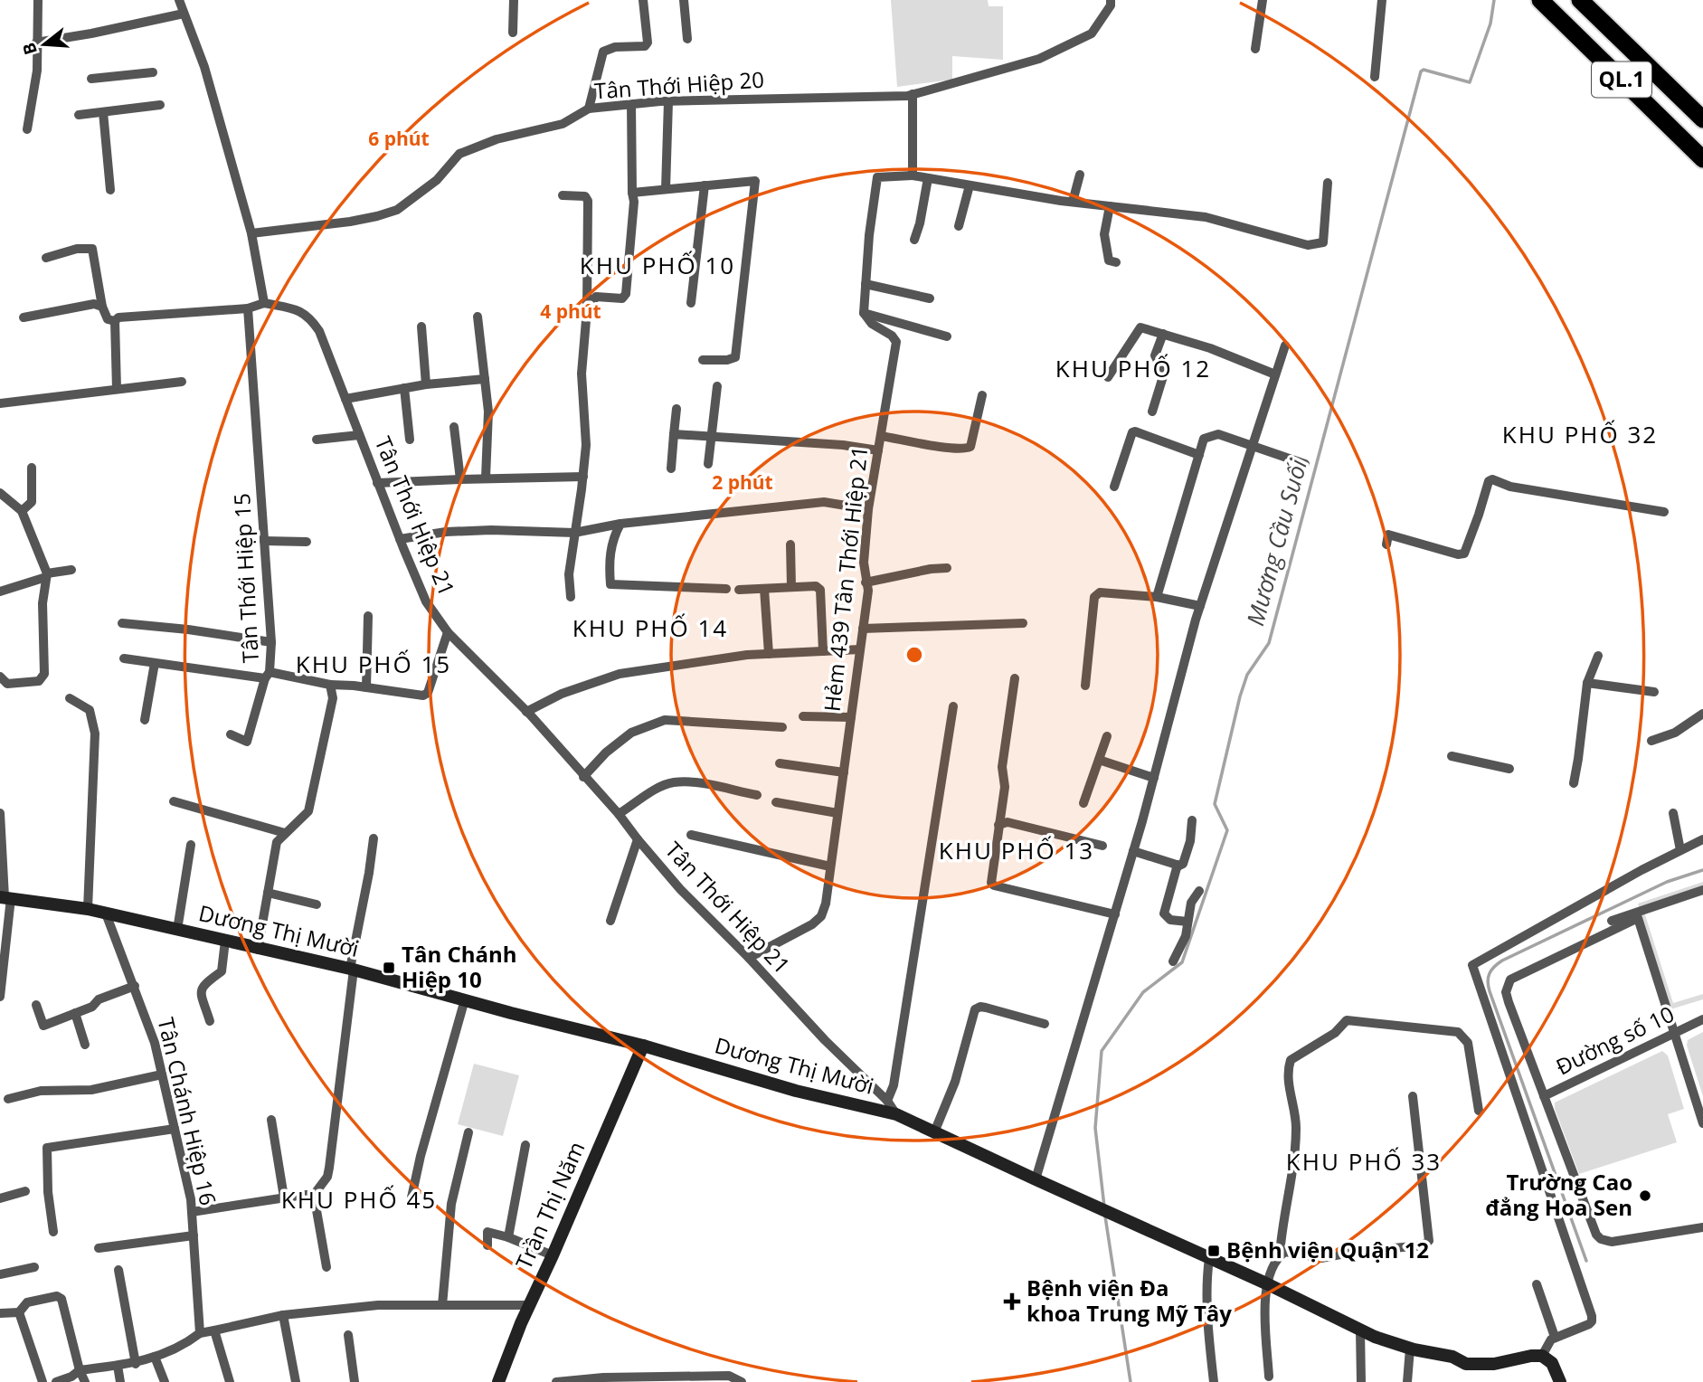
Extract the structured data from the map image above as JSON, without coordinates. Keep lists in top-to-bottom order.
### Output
{
  "streets": {
    "highway": ["QL.1"],
    "street": [
      "Tân Thới Hiệp 20",
      "Tân Thới Hiệp 21",
      "Tân Thới Hiệp 15",
      "Hẻm 439 Tân Thới Hiệp 21",
      "Dương Thị Mười",
      "Đường số 10",
      "Tân Chánh Hiệp 16",
      "Trần Thị Năm"
    ]
  },
  "crossings": [
    ["Tân Thới Hiệp 21", "Tân Thới Hiệp 15"],
    ["Tân Thới Hiệp 21", "Hẻm 439 Tân Thới Hiệp 21"],
    ["Tân Thới Hiệp 21", "Dương Thị Mười"],
    ["Dương Thị Mười", "Tân Chánh Hiệp 16"],
    ["Dương Thị Mười", "Trần Thị Năm"]
  ],
  "districts": [
    "KHU PHỐ 10",
    "KHU PHỐ 12",
    "KHU PHỐ 32",
    "KHU PHỐ 14",
    "KHU PHỐ 15",
    "KHU PHỐ 13",
    "KHU PHỐ 33",
    "KHU PHỐ 45"
  ],
  "water": ["Mương Cầu Suối"],
  "places": {
    "transit": ["Tân Chánh Hiệp 10", "Bệnh viện Quận 12"],
    "other": ["Trường Cao đẳng Hoa Sen"],
    "health": ["Bệnh viện Đa khoa Trung Mỹ Tây"]
  },
  "north": "left",
  "rings": ["6 phút", "4 phút", "2 phút"]
}
